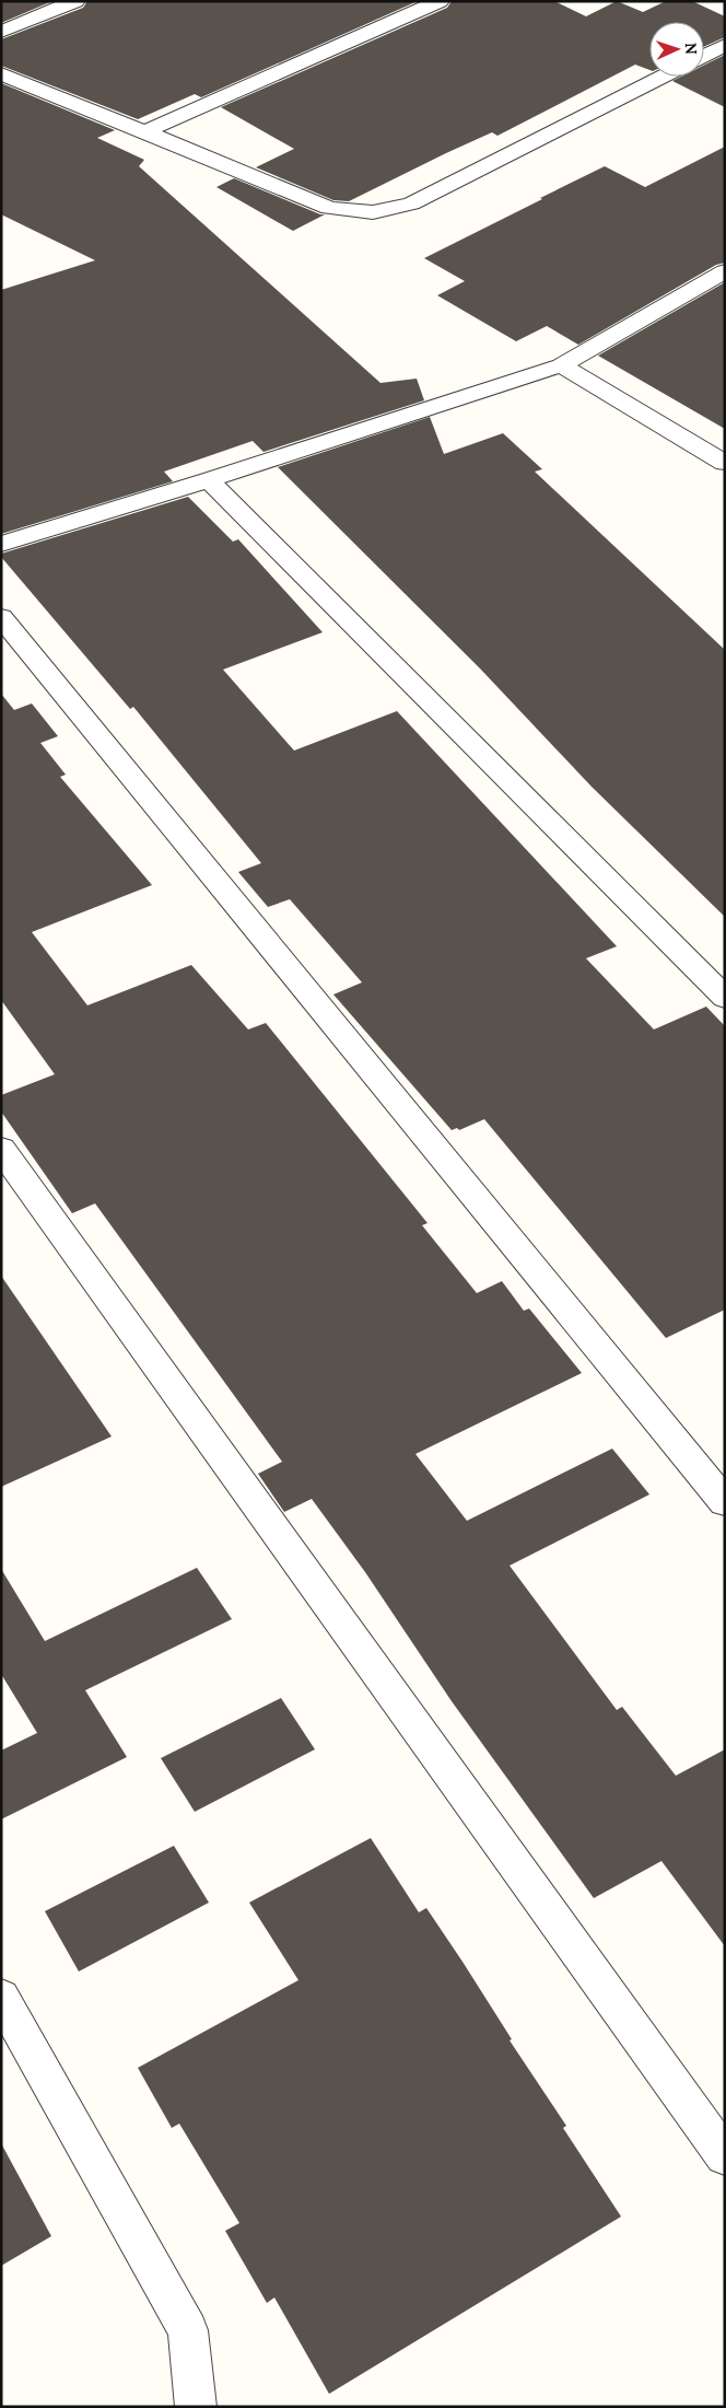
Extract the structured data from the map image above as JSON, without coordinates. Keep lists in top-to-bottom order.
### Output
{
  "north": "right"
}
